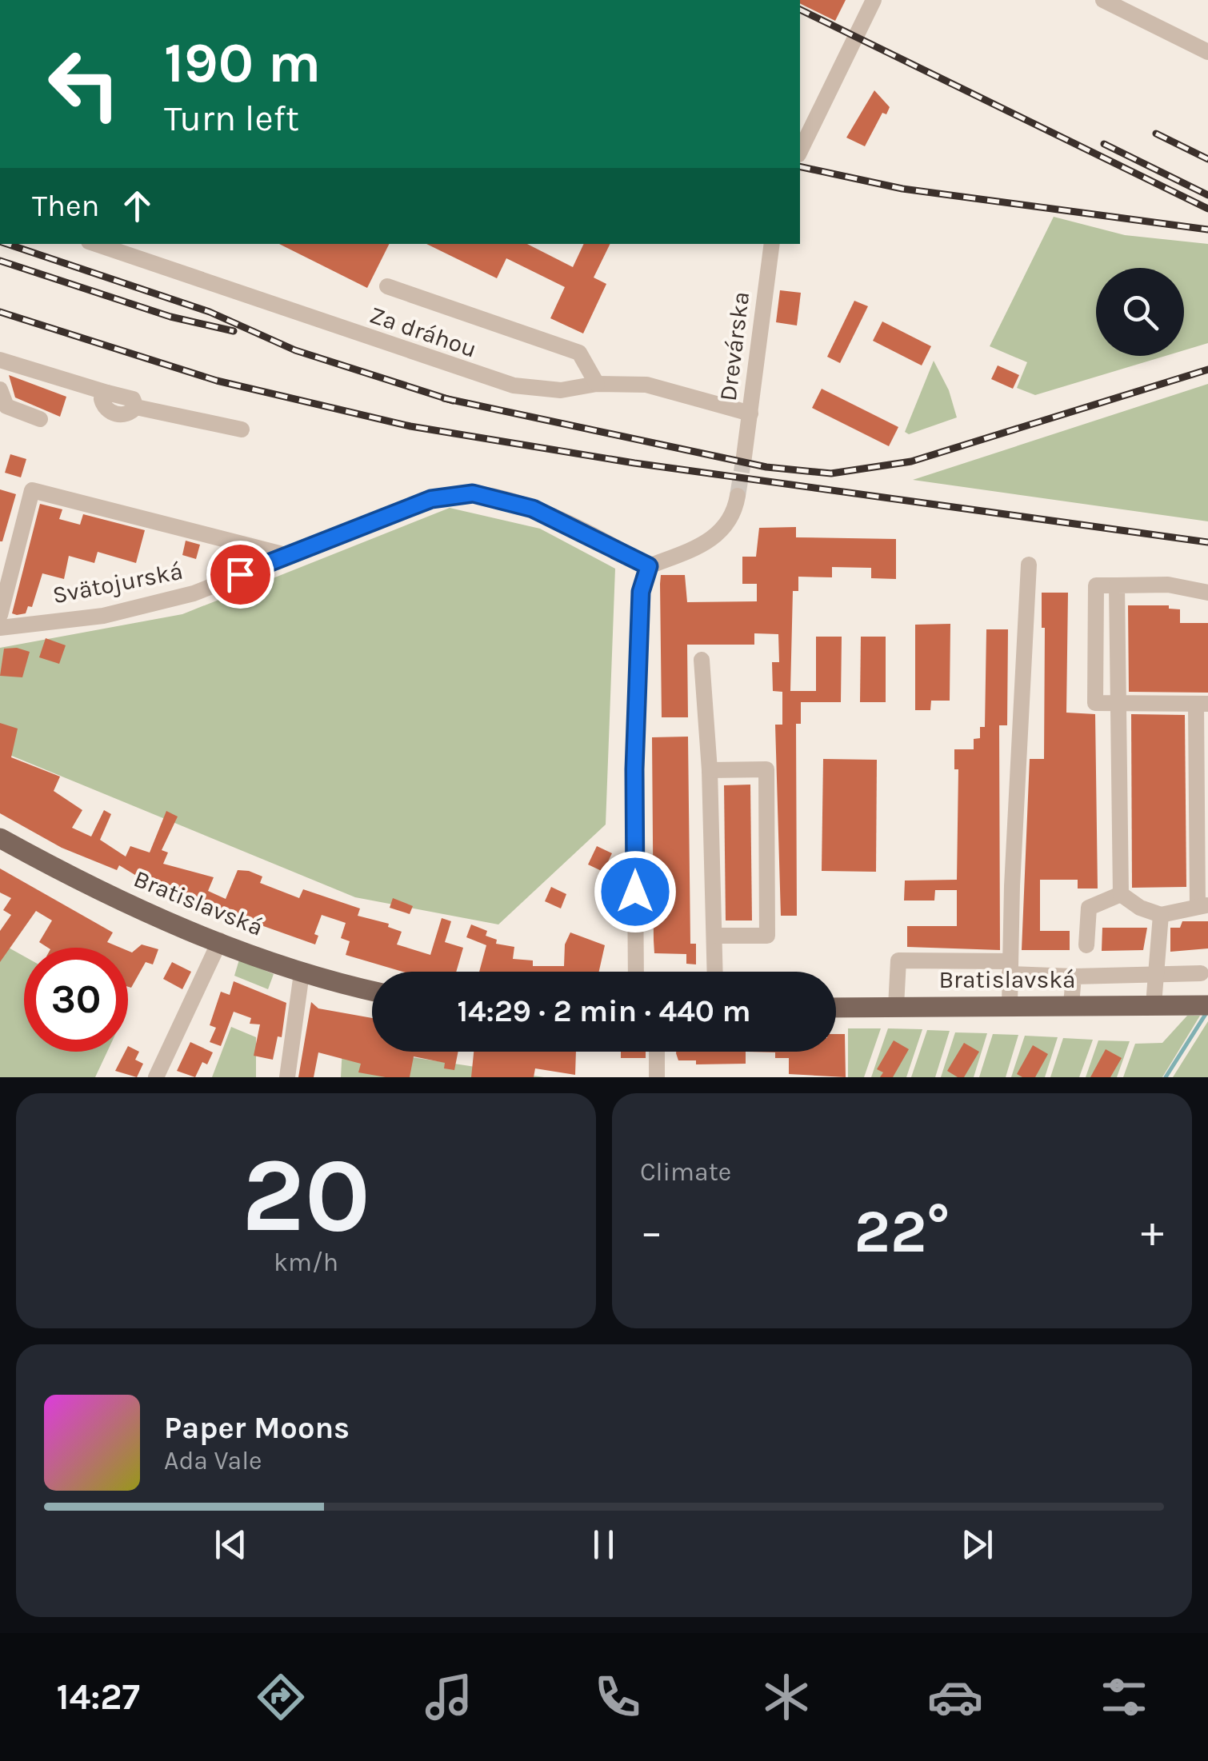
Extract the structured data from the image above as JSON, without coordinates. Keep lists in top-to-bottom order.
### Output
{
  "streets": {
    "main road": ["Bratislavská"],
    "street": ["Za dráhou", "Drevárska", "Svätojurská"]
  },
  "crossings": [
    ["Za dráhou", "Drevárska"]
  ],
  "page": {
    "turn": ["190 m", "Turn left"],
    "then": "Then",
    "limit": "30",
    "trip": "14:29 · 2 min · 440 m",
    "tile": [
      ["20", "km/h"],
      "Climate"
    ],
    "heat": ["−", "22°", "+"],
    "song": ["Paper Moons", "Ada Vale"],
    "tabs": "14:27"
  }
}
